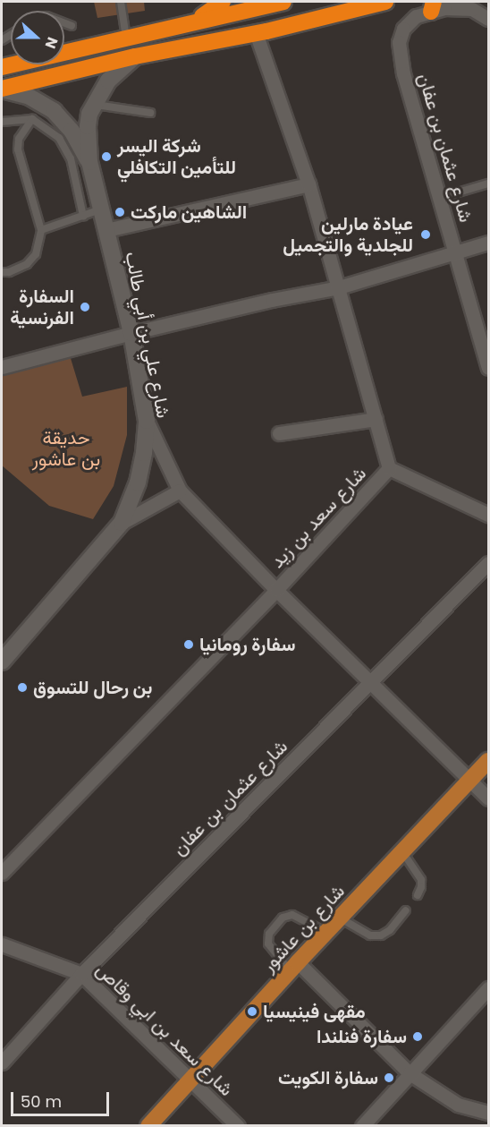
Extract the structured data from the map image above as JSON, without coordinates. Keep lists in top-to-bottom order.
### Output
{
  "streets": {
    "main road": ["شارع بن عاشور"],
    "street": [
      "شارع عثمان بن عفان",
      "شارع علي بن أبي طالب",
      "شارع سعد بن زيد",
      "شارع سعد بن ابي وقاص"
    ]
  },
  "crossings": [
    ["شارع عثمان بن عفان", "شارع سعد بن ابي وقاص"],
    ["شارع بن عاشور", "شارع سعد بن ابي وقاص"]
  ],
  "parks": ["حديقة بن عاشور"],
  "places": [
    "شركة اليسر للتأمين التكافلي",
    "الشاهين ماركت",
    "عيادة مارلين للجلدية والتجميل",
    "السفارة الفرنسية",
    "سفارة رومانيا",
    "بن رحال للتسوق",
    "مقهى فينيسيا",
    "سفارة فنلندا",
    "سفارة الكويت"
  ],
  "scale_bar": "50 m",
  "north": "right"
}
